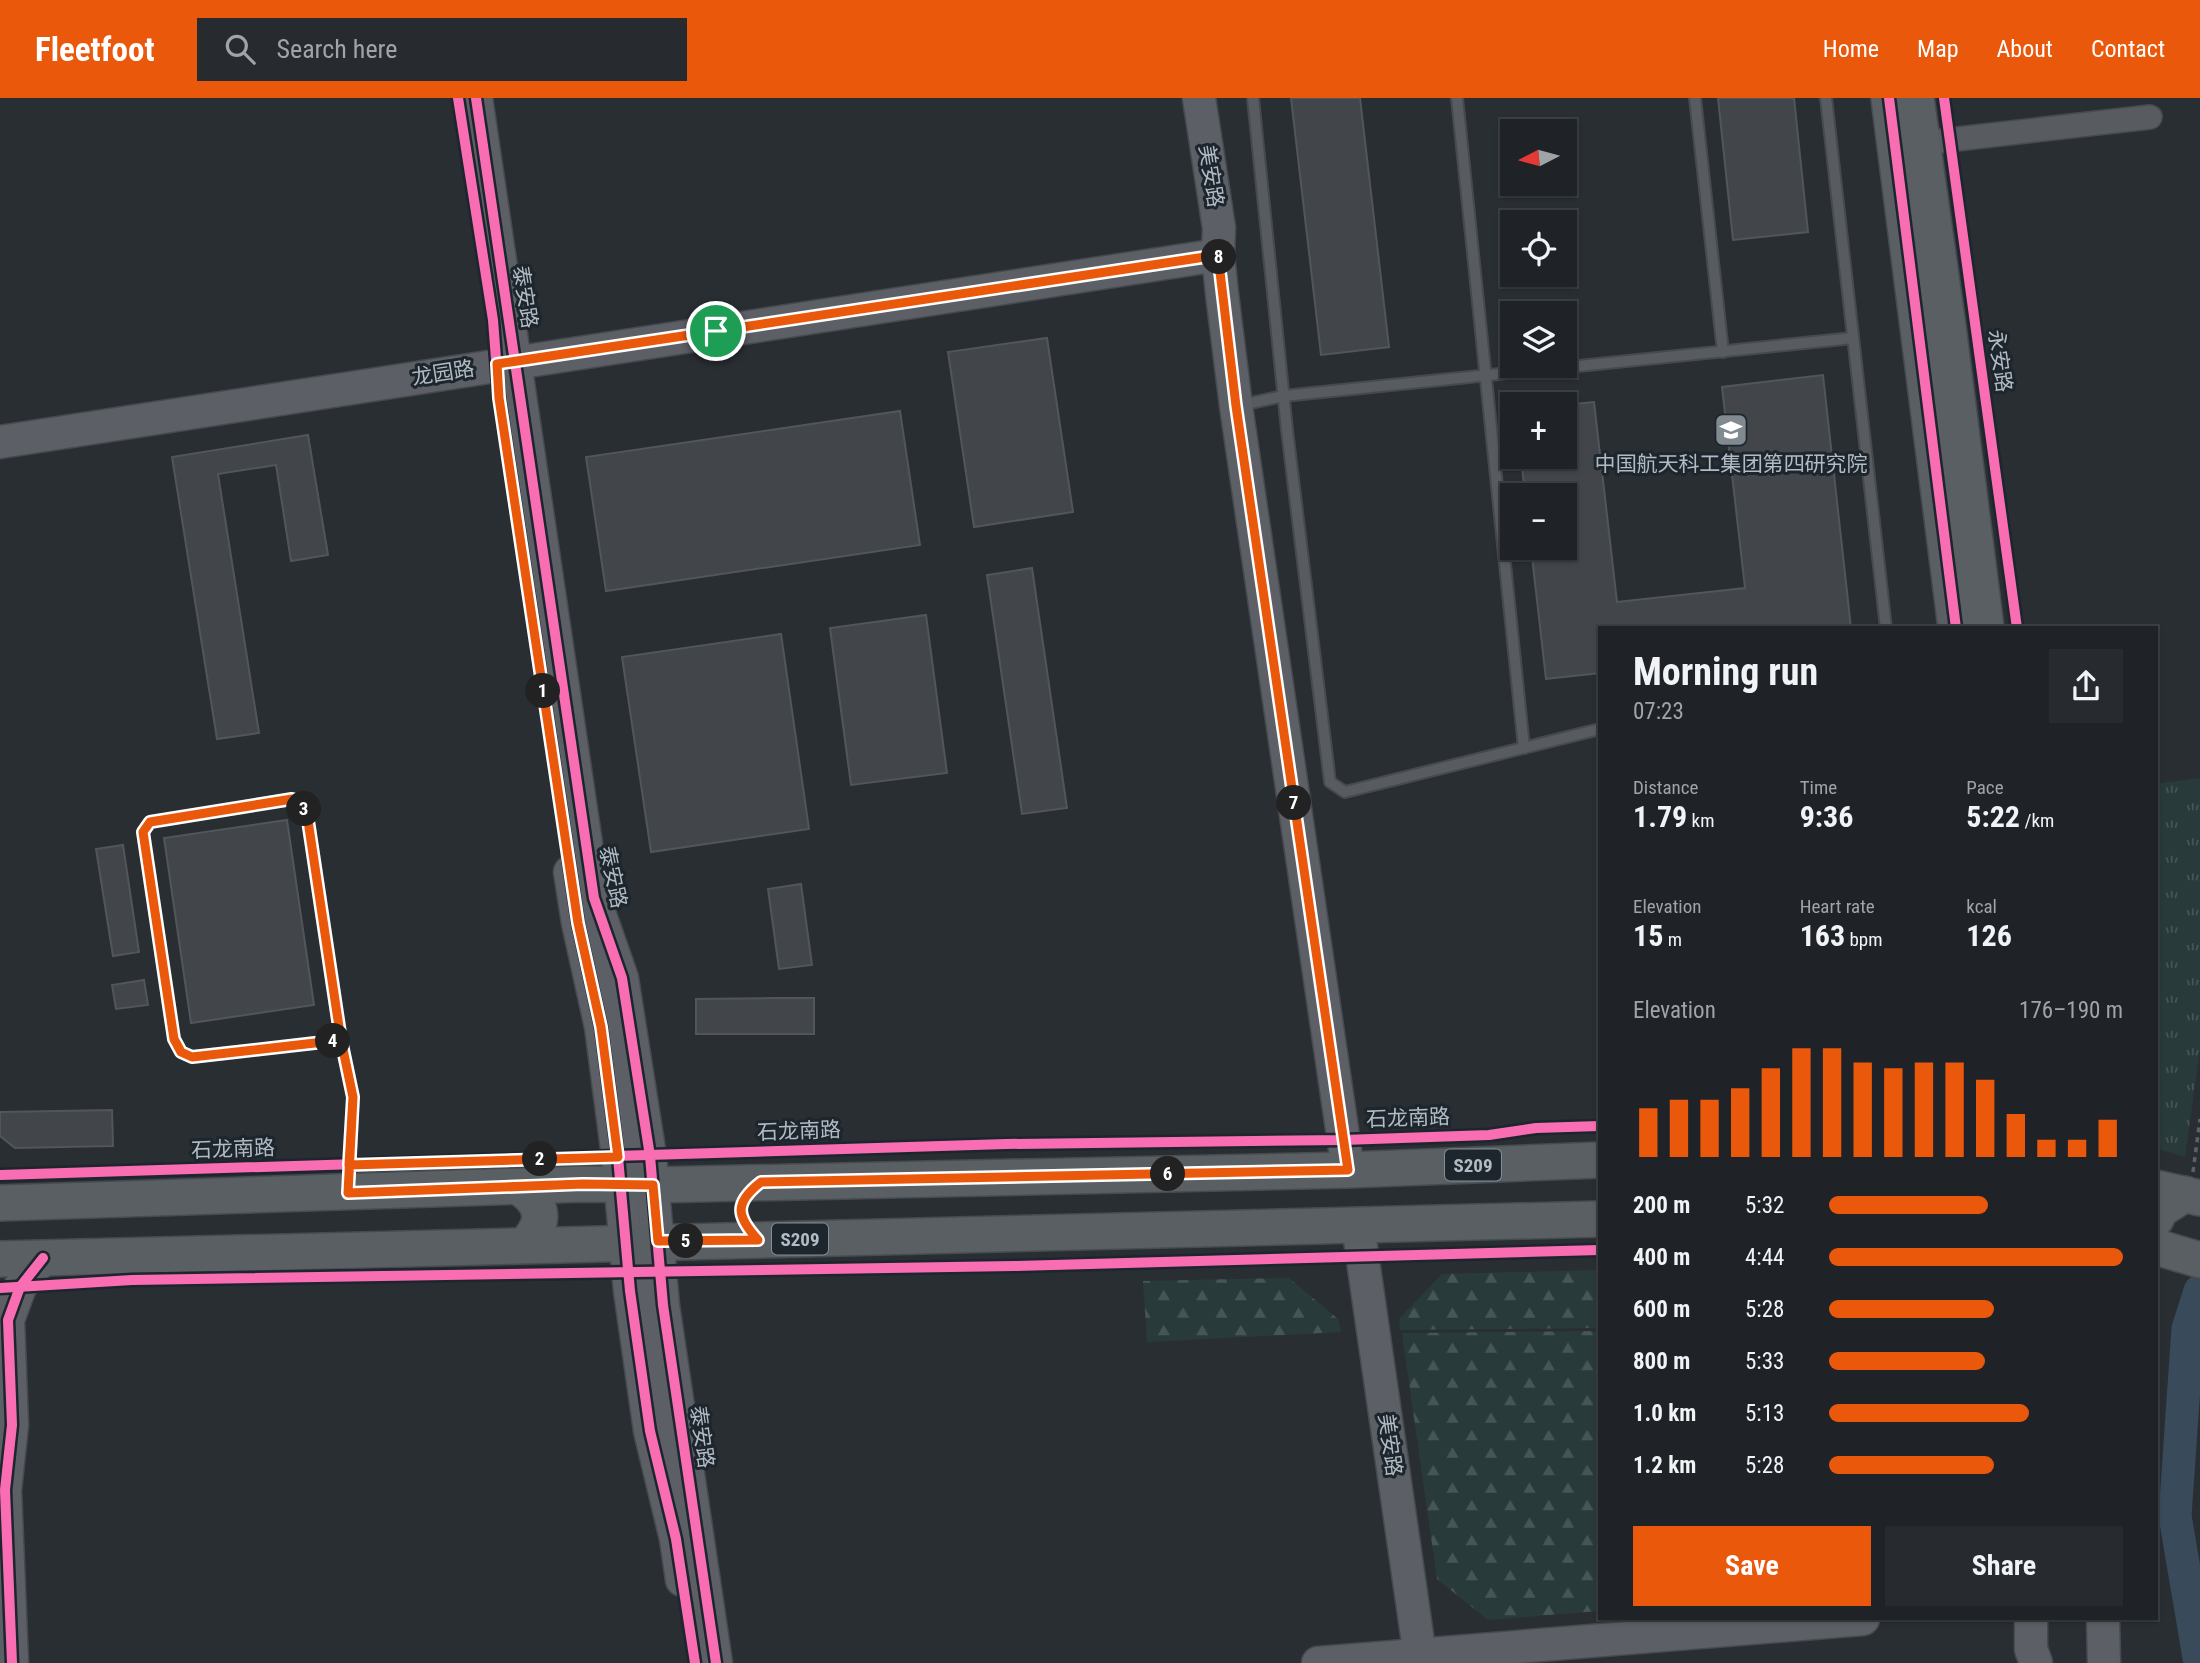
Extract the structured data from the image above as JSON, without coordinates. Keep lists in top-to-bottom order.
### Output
{
  "streets": {
    "main road": ["S209"],
    "street": ["美安路", "泰安路", "龙园路"],
    "cycle path": ["永安路", "石龙南路"]
  },
  "crossings": [
    ["美安路", "龙园路"],
    ["美安路", "S209"],
    ["泰安路", "龙园路"],
    ["泰安路", "S209"]
  ],
  "places": {
    "school or university": ["中国航天科工集团第四研究院"]
  },
  "north": "left",
  "page": {
    "header": "Fleetfoot",
    "search": "Search here",
    "nav": [
      "Home",
      "Map",
      "About",
      "Contact"
    ],
    "map_buttons": ["+", "−"],
    "pins": [
      "8",
      "1",
      "7",
      "3",
      "4",
      "2",
      "6",
      "5"
    ],
    "heading": ["Morning run", "07:23"],
    "stats": [
      ["Distance", "1.79 km"],
      ["Time", "9:36"],
      ["Pace", "5:22 /km"],
      ["Elevation", "15 m"],
      ["Heart rate", "163 bpm"],
      ["kcal", "126"]
    ],
    "chart": ["Elevation", "176–190 m"],
    "list": [
      {
        "name": "200 m",
        "note": "5:32"
      },
      {
        "name": "400 m",
        "note": "4:44"
      },
      {
        "name": "600 m",
        "note": "5:28"
      },
      {
        "name": "800 m",
        "note": "5:33"
      },
      {
        "name": "1.0 km",
        "note": "5:13"
      },
      {
        "name": "1.2 km",
        "note": "5:28"
      }
    ],
    "buttons": ["Save", "Share"]
  }
}
